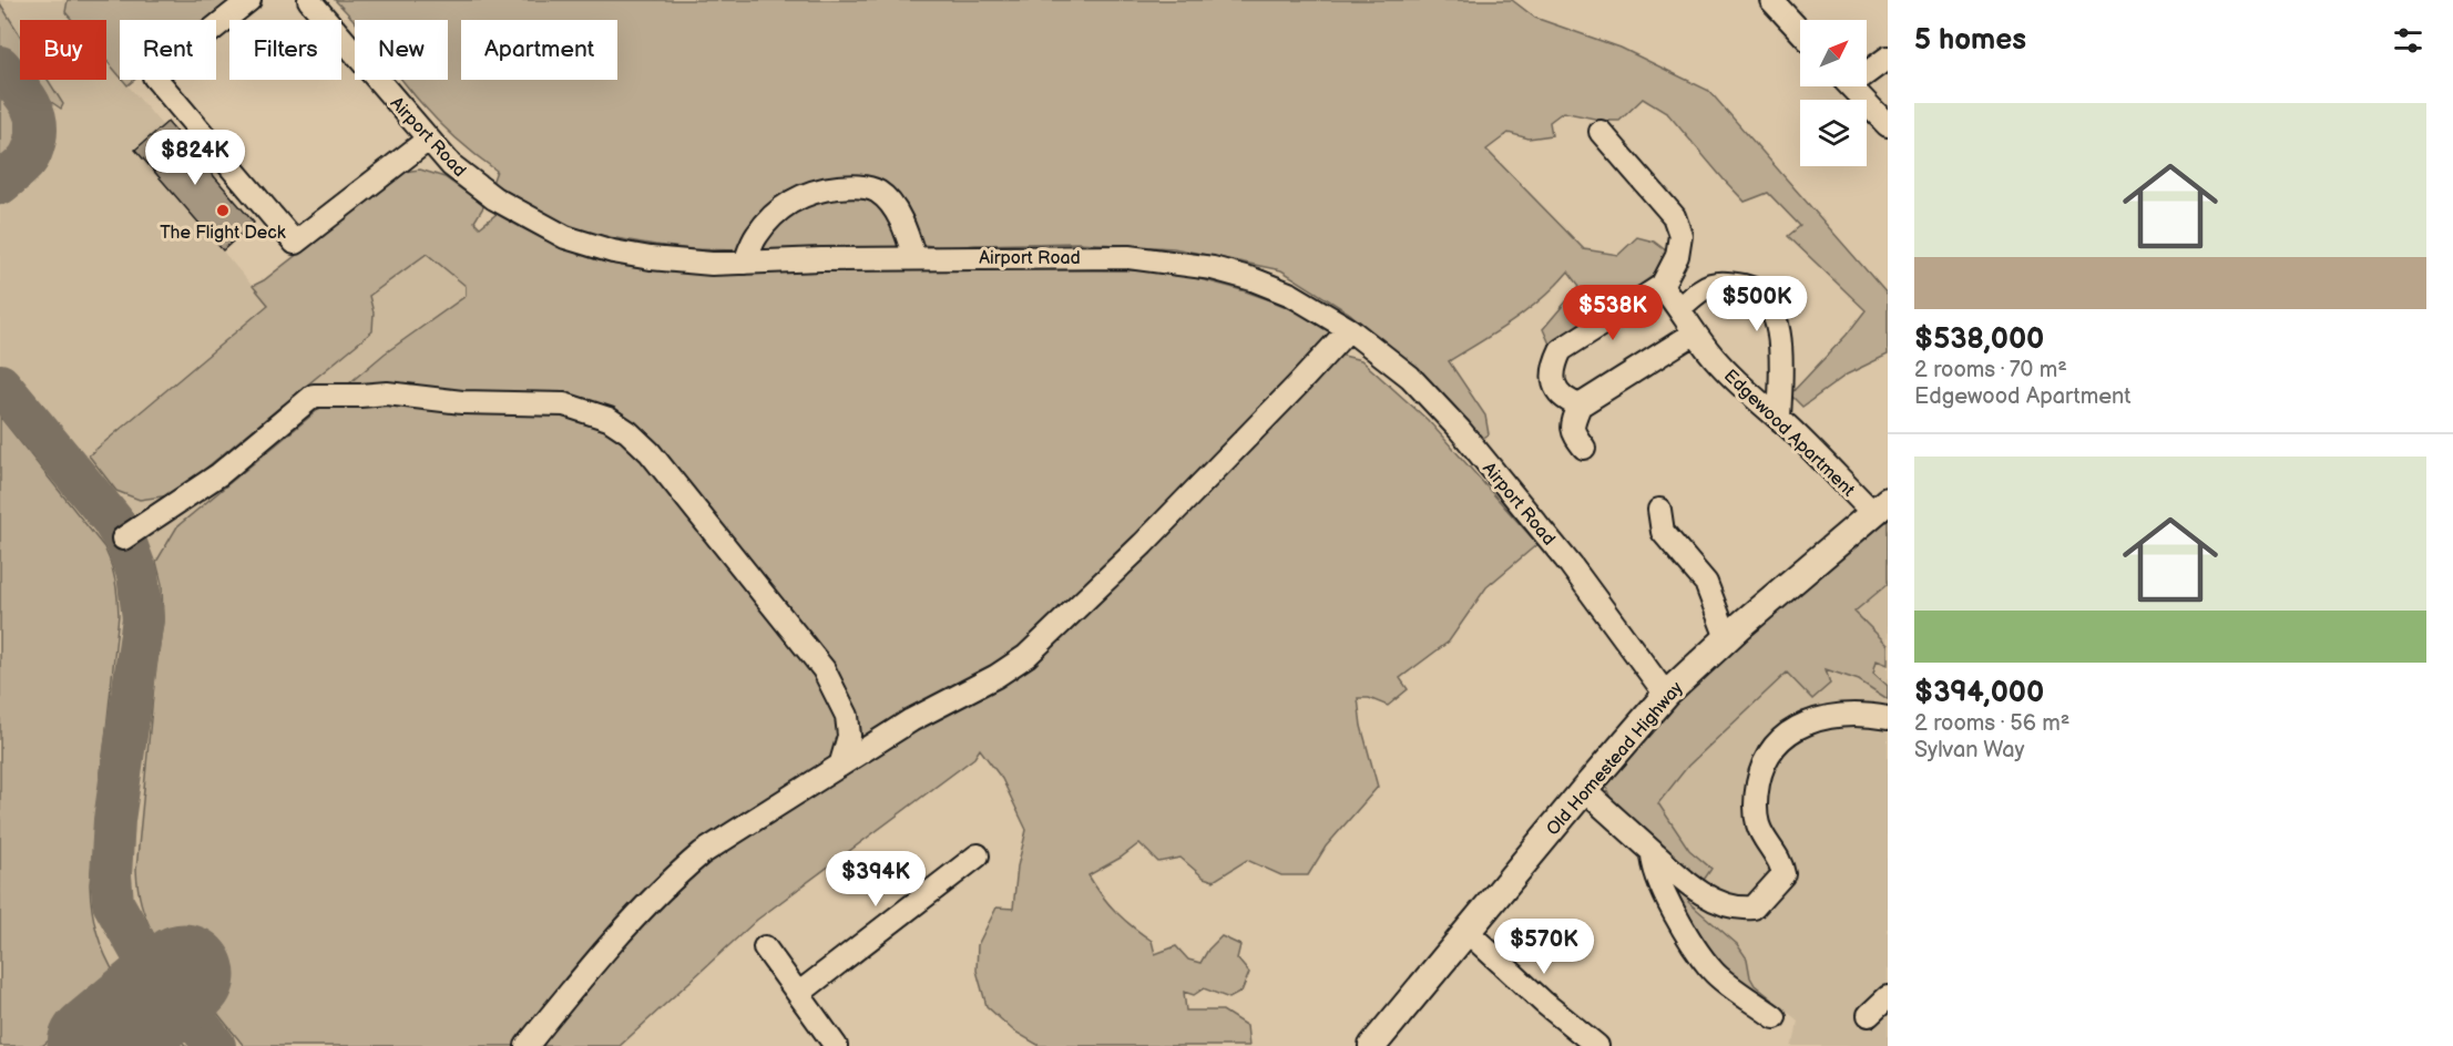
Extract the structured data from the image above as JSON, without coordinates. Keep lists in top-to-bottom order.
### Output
{
  "streets": {
    "main road": ["Old Homestead Highway"],
    "street": ["Airport Road", "Edgewood Apartment"]
  },
  "crossings": [
    ["Airport Road", "Old Homestead Highway"],
    ["Edgewood Apartment", "Old Homestead Highway"]
  ],
  "places": ["The Flight Deck"],
  "north": "top right",
  "page": {
    "heading": "5 homes",
    "chip": [
      "Buy",
      "Rent",
      "Filters",
      "New",
      "Apartment"
    ],
    "list": [
      {
        "name": "$538,000",
        "note": "2 rooms · 70 m² · Edgewood Apartment"
      },
      {
        "name": "$394,000",
        "note": "2 rooms · 56 m² · Sylvan Way"
      }
    ],
    "price": [
      "$824K",
      "$500K",
      "$538K",
      "$394K",
      "$570K"
    ]
  }
}
